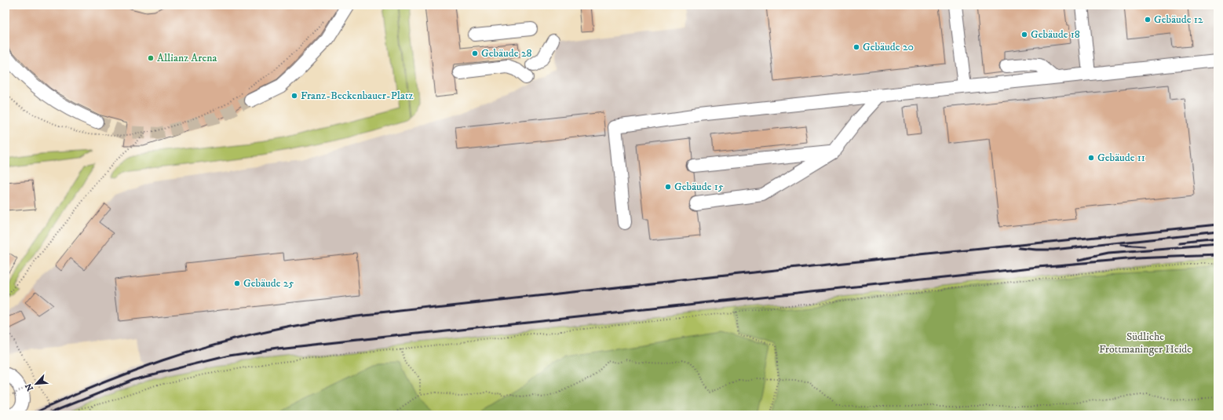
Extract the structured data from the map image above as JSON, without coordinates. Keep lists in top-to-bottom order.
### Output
{
  "parks": ["Südliche Fröttmaninger Heide"],
  "places": [
    "Gebäude 12",
    "Gebäude 18",
    "Gebäude 20",
    "Gebäude 28",
    "Allianz Arena",
    "Franz-Beckenbauer-Platz",
    "Gebäude 11",
    "Gebäude 15",
    "Gebäude 25"
  ],
  "north": "bottom left"
}
